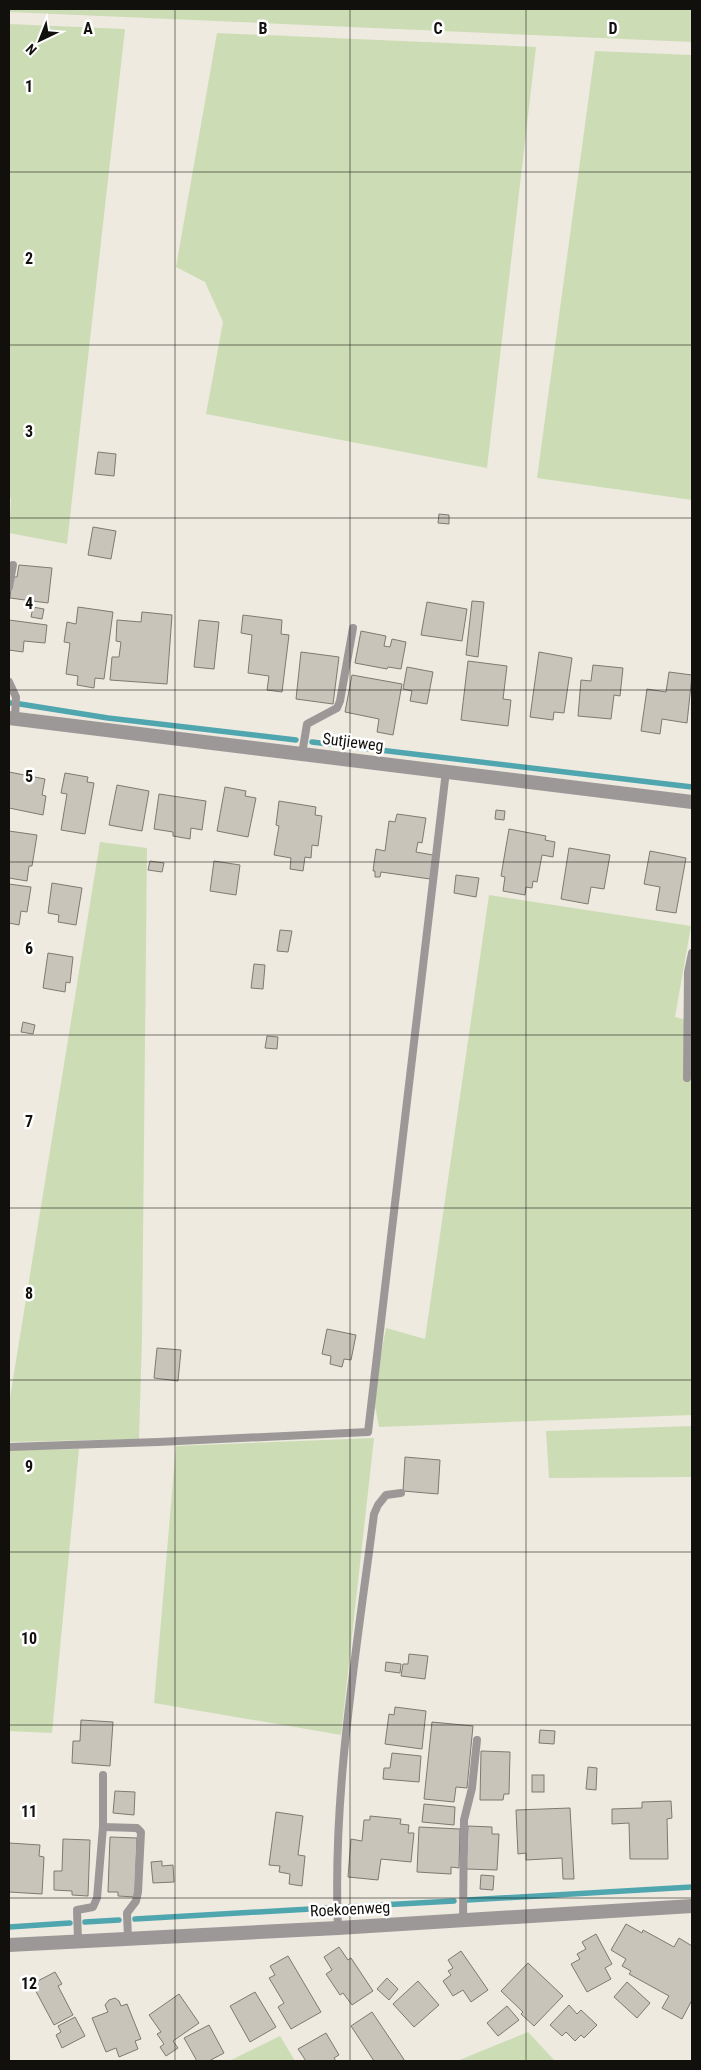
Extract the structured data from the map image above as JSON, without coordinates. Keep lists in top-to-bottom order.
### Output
{
  "streets": {
    "street": ["Sutjieweg", "Roekoenweg"]
  },
  "north": "bottom left",
  "grid": {
    "columns": [
      "A",
      "B",
      "C",
      "D"
    ],
    "rows": [
      "1",
      "2",
      "3",
      "4",
      "5",
      "6",
      "7",
      "8",
      "9",
      "10",
      "11",
      "12"
    ]
  }
}
